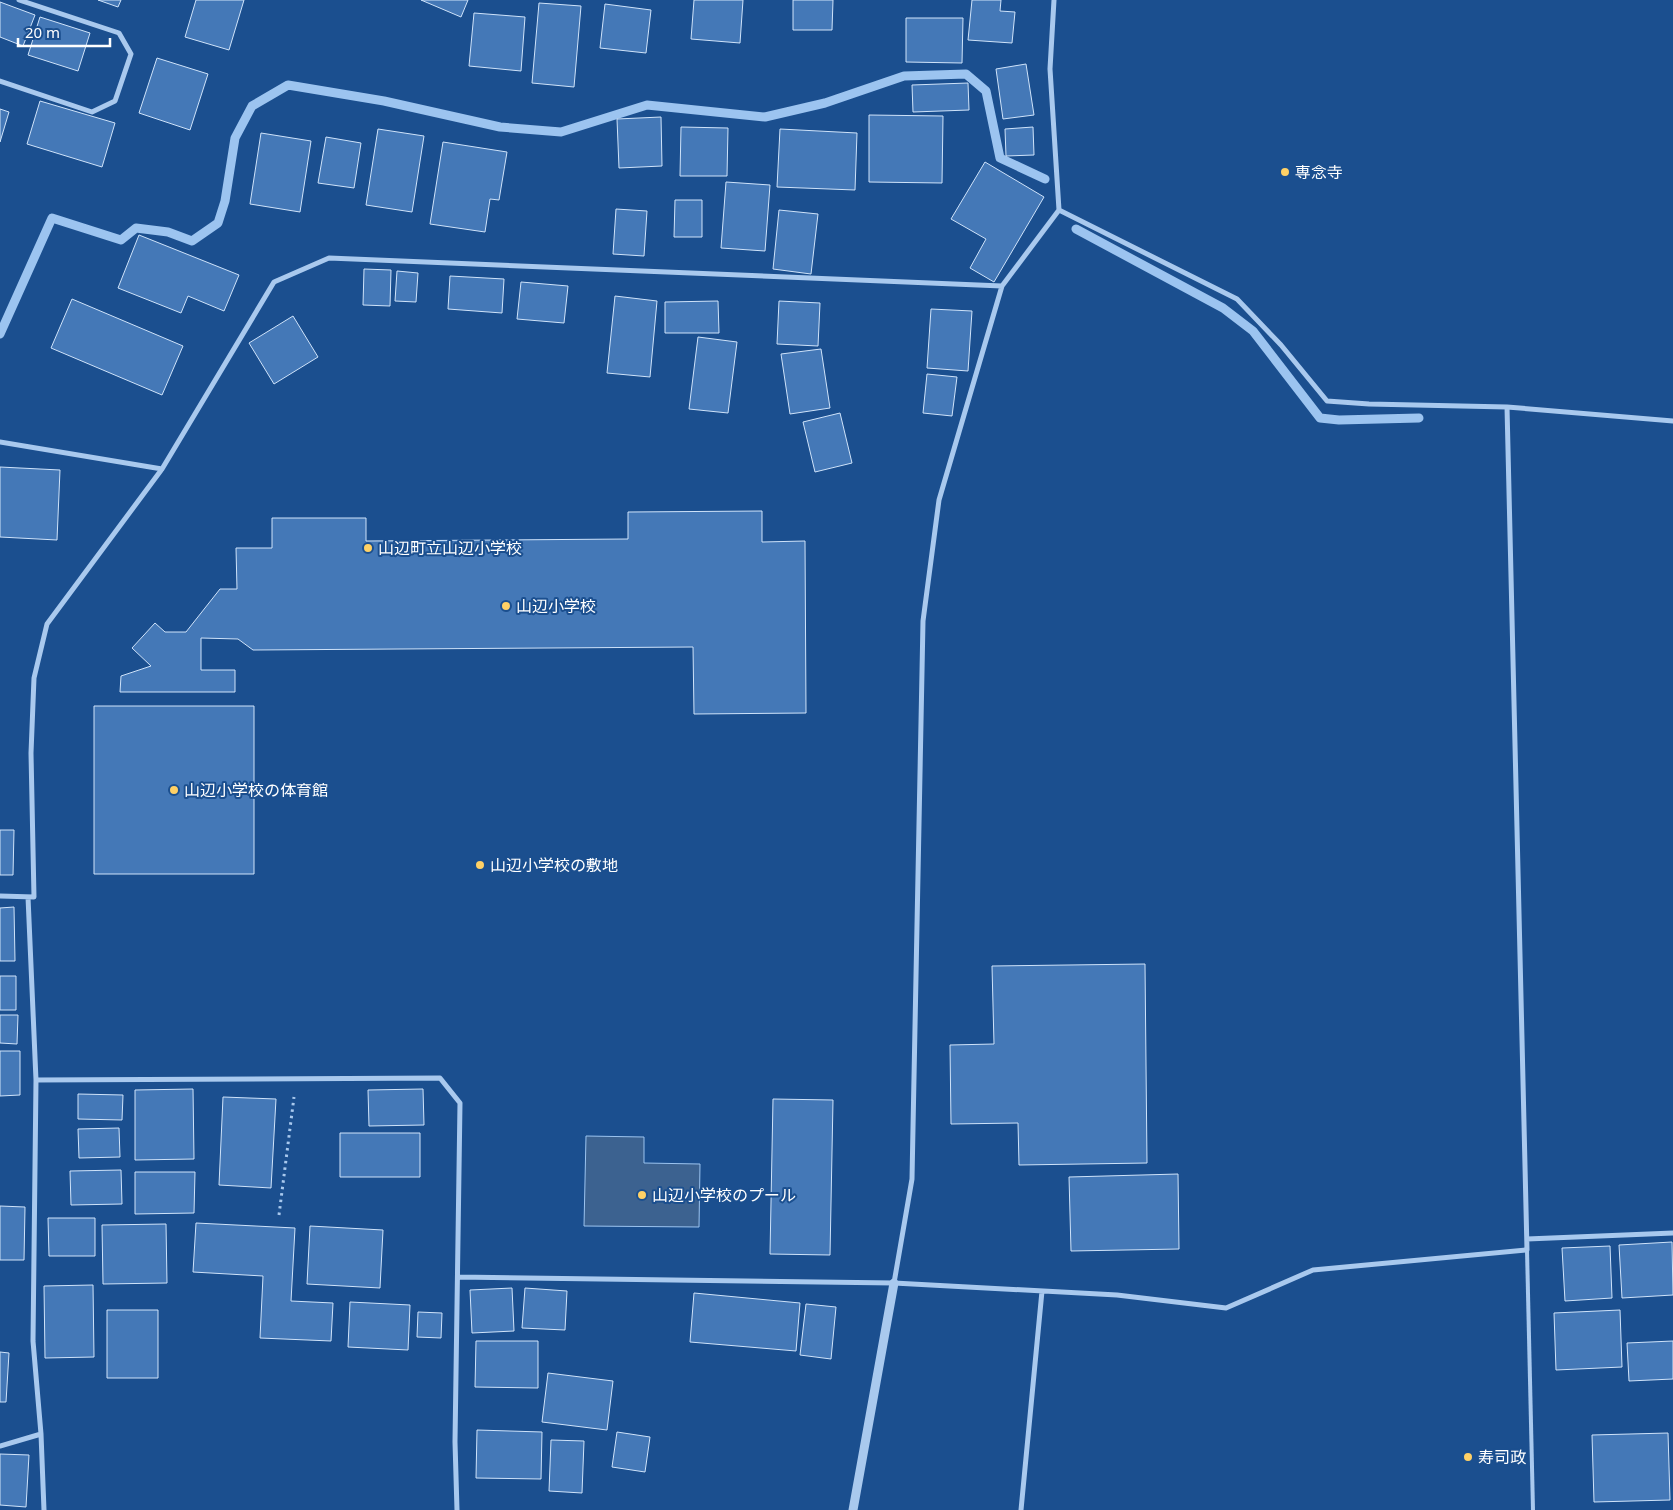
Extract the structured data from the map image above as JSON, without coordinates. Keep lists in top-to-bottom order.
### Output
{
  "places": [
    "専念寺",
    "山辺町立山辺小学校",
    "山辺小学校",
    "山辺小学校の体育館",
    "山辺小学校の敷地",
    "山辺小学校のプール",
    "寿司政"
  ],
  "scale_bar": "20 m"
}
